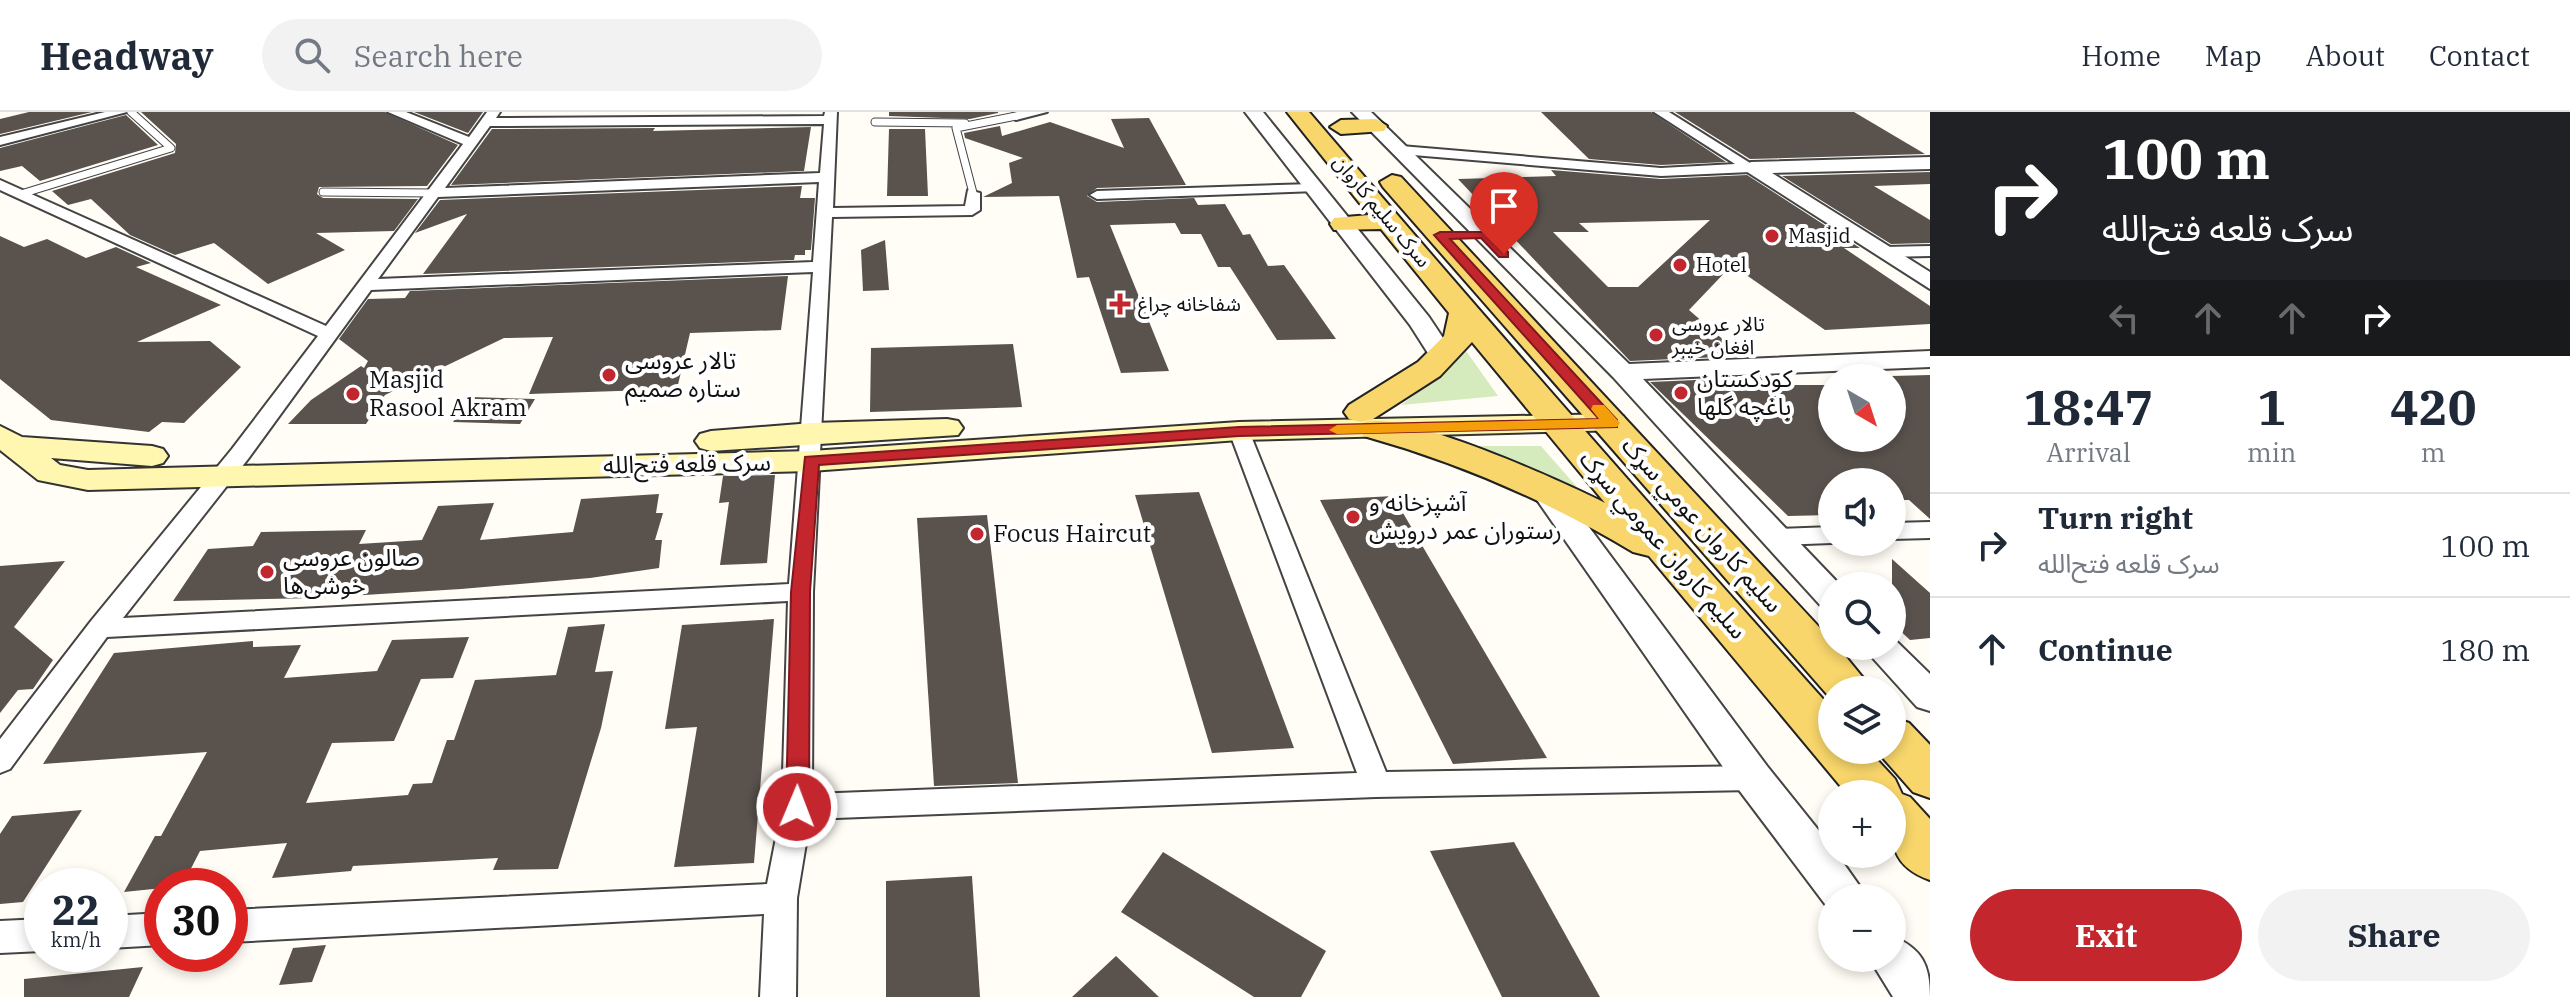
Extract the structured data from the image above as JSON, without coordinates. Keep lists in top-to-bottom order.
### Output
{
  "streets": {
    "main road": [
      "سرک سلیم کاروان",
      "سرک قلعه فتح‌الله",
      "سلیم کاروان عومي سړک",
      "سلیم کاروان عمومي سړک"
    ]
  },
  "crossings": [
    ["سرک سلیم کاروان", "سلیم کاروان عمومي سړک"],
    ["سرک قلعه فتح‌الله", "سلیم کاروان عومي سړک"],
    ["سرک قلعه فتح‌الله", "سلیم کاروان عمومي سړک"]
  ],
  "places": {
    "other": [
      "Masjid",
      "Hotel",
      "تالار عروسی افغان خیبر",
      "تالار عروسی ستاره صمیم",
      "کودکستان باغچه گلها",
      "Masjid Rasool Akram",
      "آشپزخانه و رستوران عمر درویش",
      "Focus Haircut",
      "صالون عروسی خوشی‌ها"
    ],
    "health": ["شفاخانه چراغ"]
  },
  "north": "bottom right",
  "page": {
    "header": "Headway",
    "search": "Search here",
    "nav": [
      "Home",
      "Map",
      "About",
      "Contact"
    ],
    "turn": ["100 m", "سرک قلعه فتح‌الله"],
    "eta": [
      "18:47",
      "Arrival",
      "1",
      "min",
      "420",
      "m"
    ],
    "map_buttons": ["+", "−"],
    "list": [
      {
        "name": "Turn right",
        "note": "سرک قلعه فتح‌الله",
        "value": "100 m"
      },
      {
        "name": "Continue",
        "value": "180 m"
      }
    ],
    "speed": "22 km/h",
    "limit": "30",
    "buttons": ["Exit", "Share"]
  }
}
